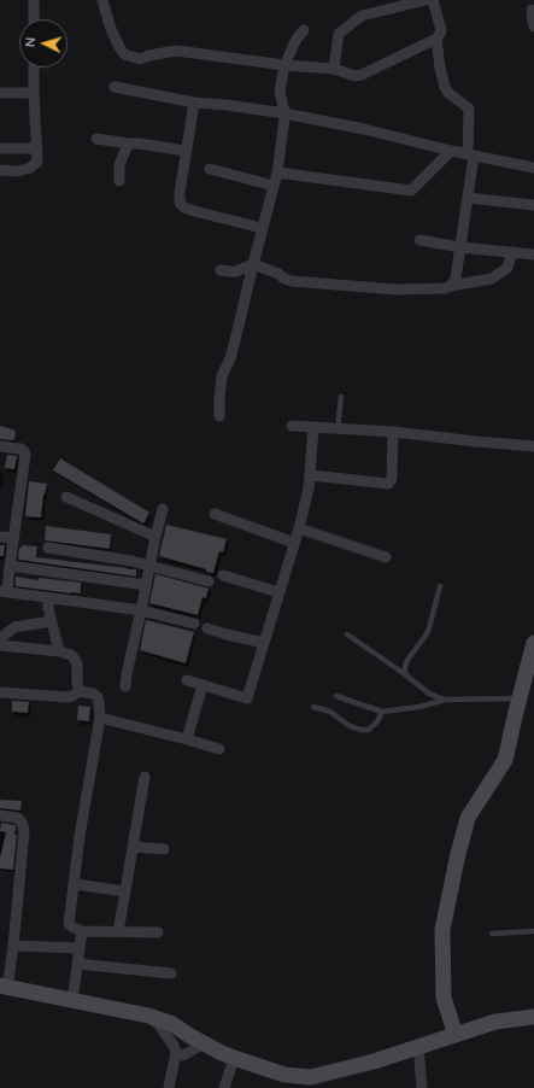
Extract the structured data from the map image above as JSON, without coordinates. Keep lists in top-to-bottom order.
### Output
{
  "north": "left"
}
